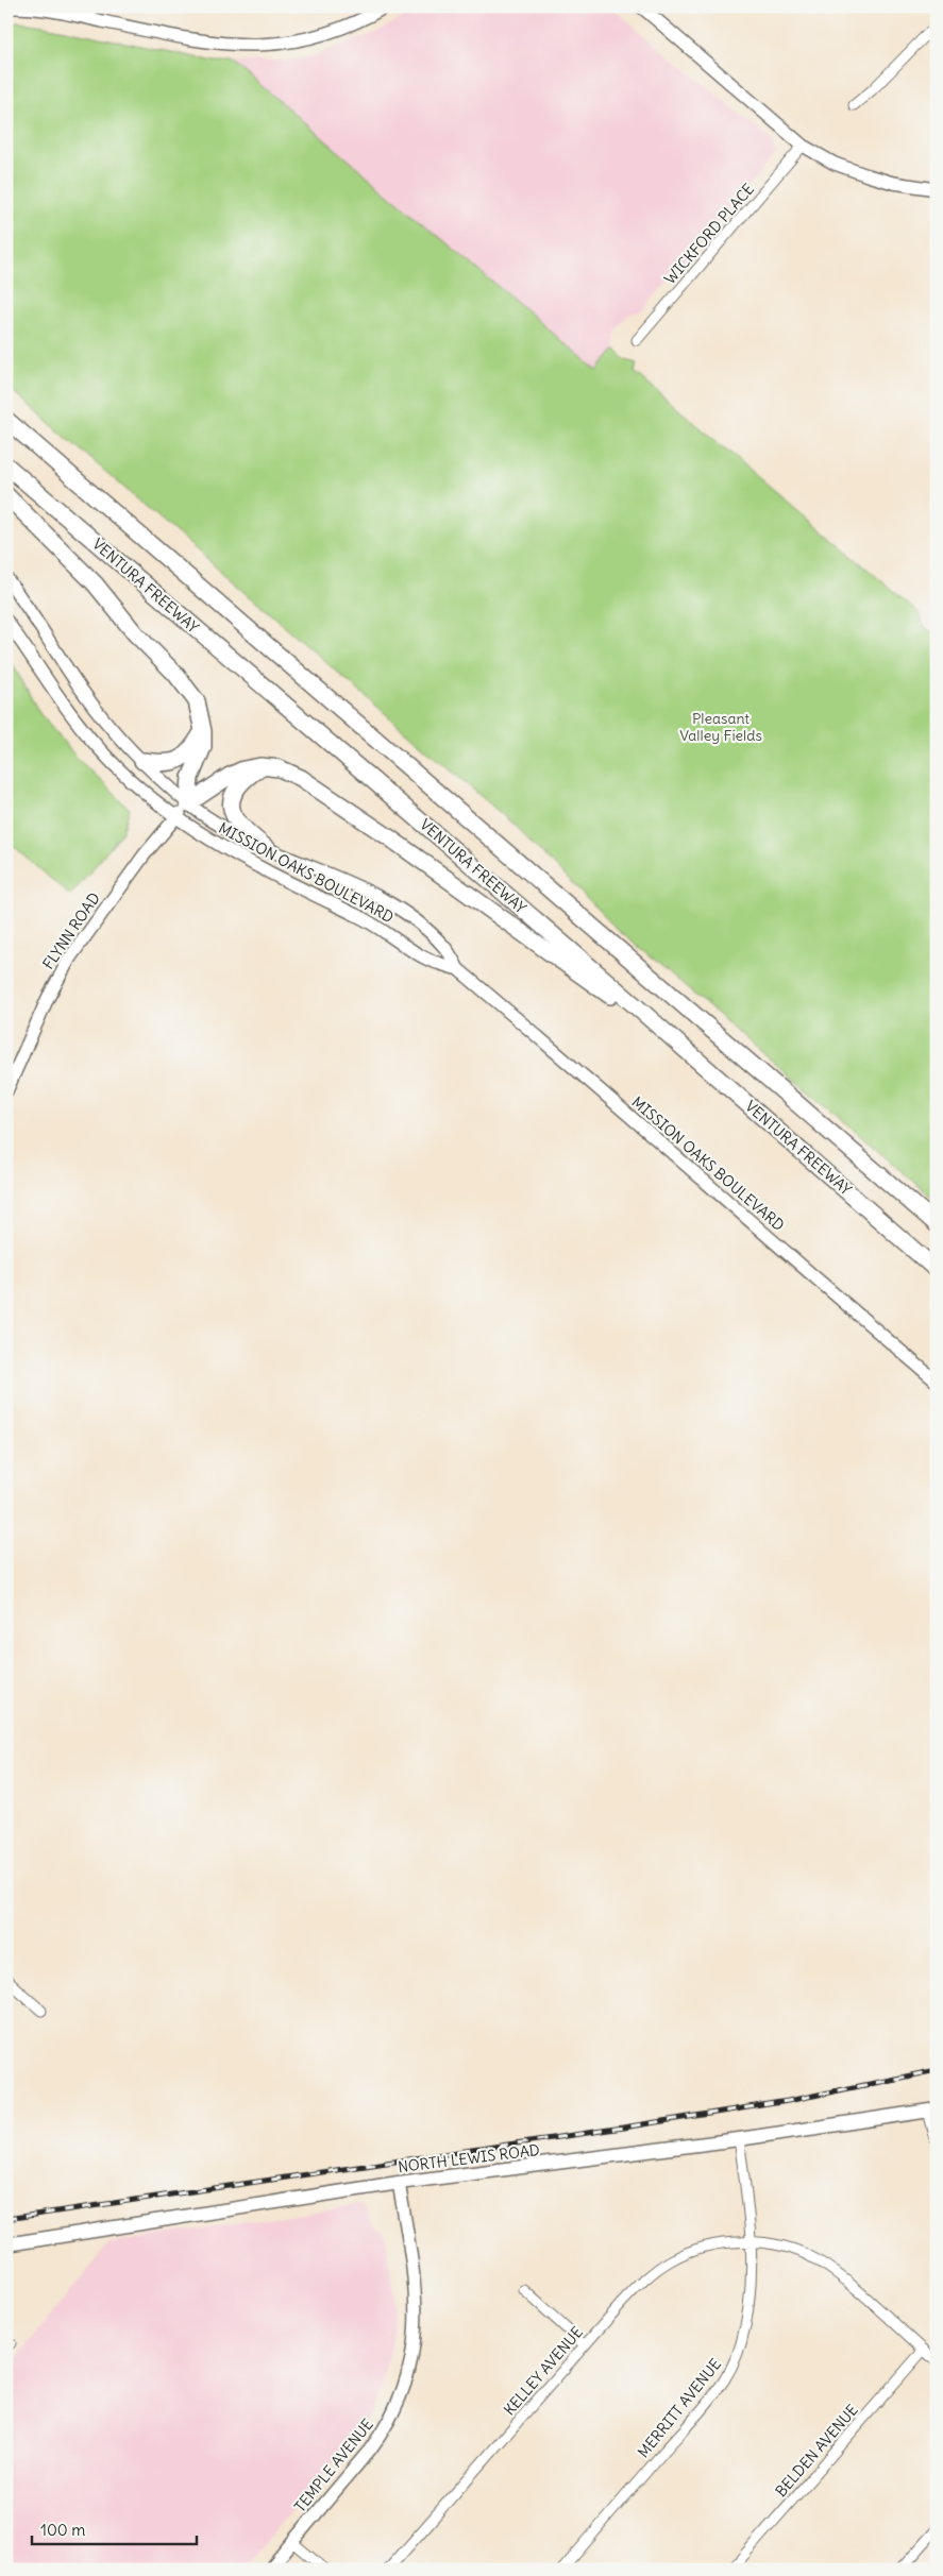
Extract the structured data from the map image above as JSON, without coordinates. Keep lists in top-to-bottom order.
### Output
{
  "streets": {
    "highway": ["VENTURA FREEWAY"],
    "main road": [
      "MISSION OAKS BOULEVARD",
      "FLYNN ROAD",
      "NORTH LEWIS ROAD",
      "TEMPLE AVENUE"
    ],
    "street": [
      "WICKFORD PLACE",
      "KELLEY AVENUE",
      "MERRITT AVENUE",
      "BELDEN AVENUE"
    ]
  },
  "crossings": [
    ["MISSION OAKS BOULEVARD", "FLYNN ROAD"],
    ["NORTH LEWIS ROAD", "MERRITT AVENUE"],
    ["NORTH LEWIS ROAD", "TEMPLE AVENUE"],
    ["KELLEY AVENUE", "MERRITT AVENUE"],
    ["KELLEY AVENUE", "BELDEN AVENUE"]
  ],
  "parks": ["Pleasant Valley Fields"],
  "scale_bar": "100 m"
}
